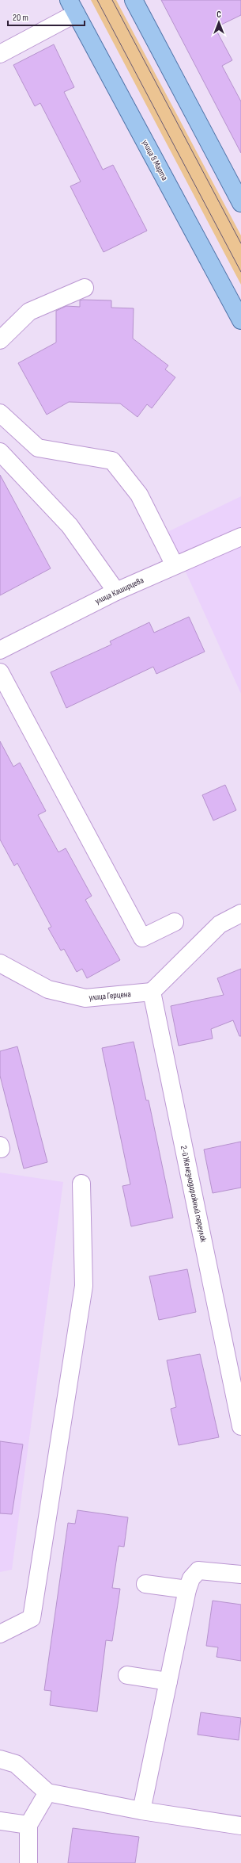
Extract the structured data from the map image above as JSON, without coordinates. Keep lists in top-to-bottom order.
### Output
{
  "streets": {
    "main road": ["улица 8 Марта"],
    "street": ["улица Каширцева", "улица Герцена", "2-й Железнодорожный переулок"]
  },
  "crossings": [
    ["улица Герцена", "2-й Железнодорожный переулок"]
  ],
  "scale_bar": "20 m",
  "north": "top"
}
